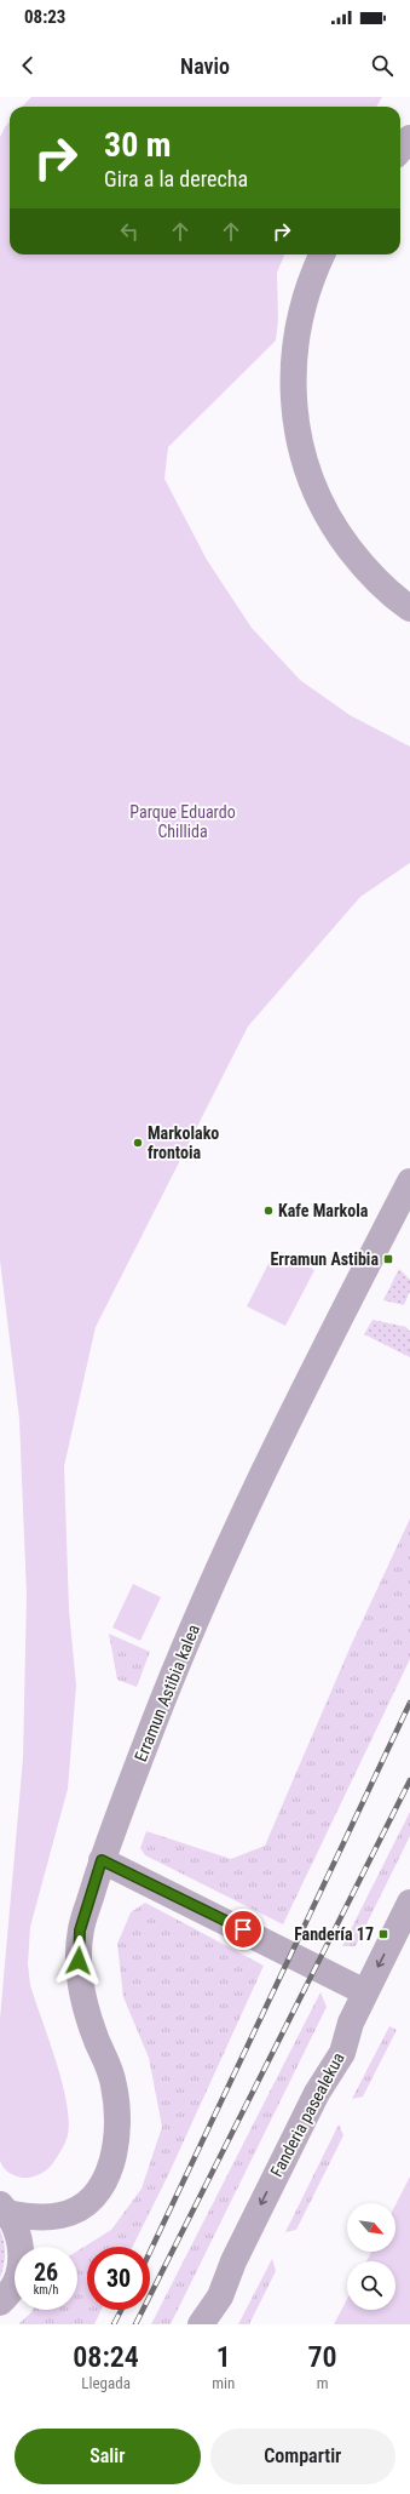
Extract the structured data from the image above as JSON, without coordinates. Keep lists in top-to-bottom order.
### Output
{
  "streets": {
    "street": ["Erramun Astibia kalea", "Fanderia pasealekua"]
  },
  "one_way": ["Fanderia pasealekua"],
  "parks": ["Parque Eduardo Chillida"],
  "places": {
    "other": ["Markolako frontoia", "Kafe Markola"],
    "transit": ["Erramun Astibia", "Fandería 17"]
  },
  "north": "bottom right",
  "page": {
    "status": "08:23",
    "header": "Navio",
    "turn": ["30 m", "Gira a la derecha"],
    "speed": "26 km/h",
    "limit": "30",
    "eta": [
      "08:24",
      "Llegada",
      "1",
      "min",
      "70",
      "m"
    ],
    "buttons": ["Salir", "Compartir"]
  }
}
